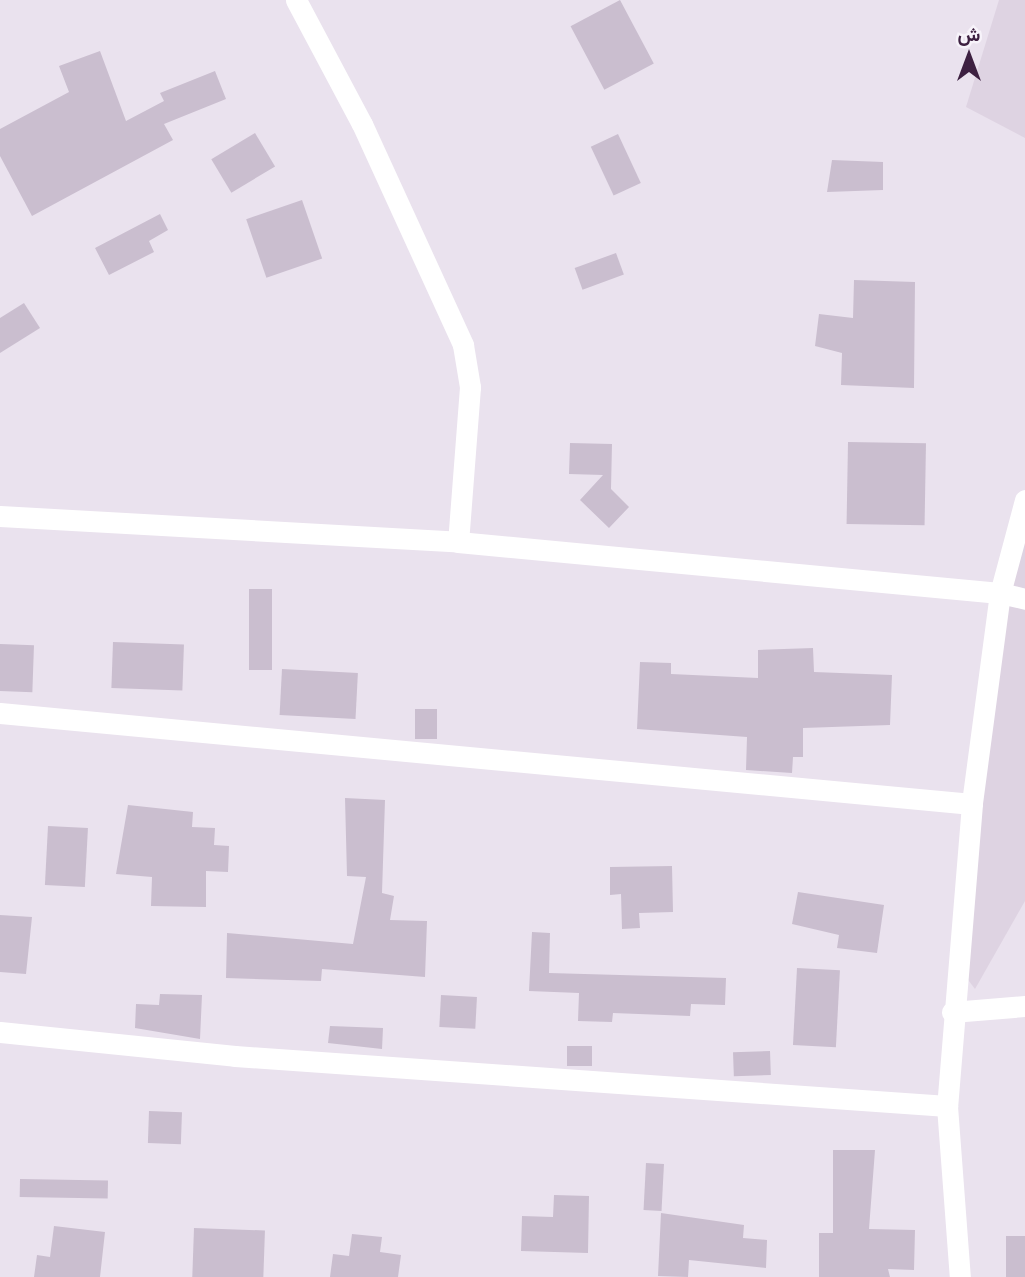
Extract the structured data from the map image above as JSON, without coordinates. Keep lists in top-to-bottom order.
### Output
{
  "north": "top"
}
